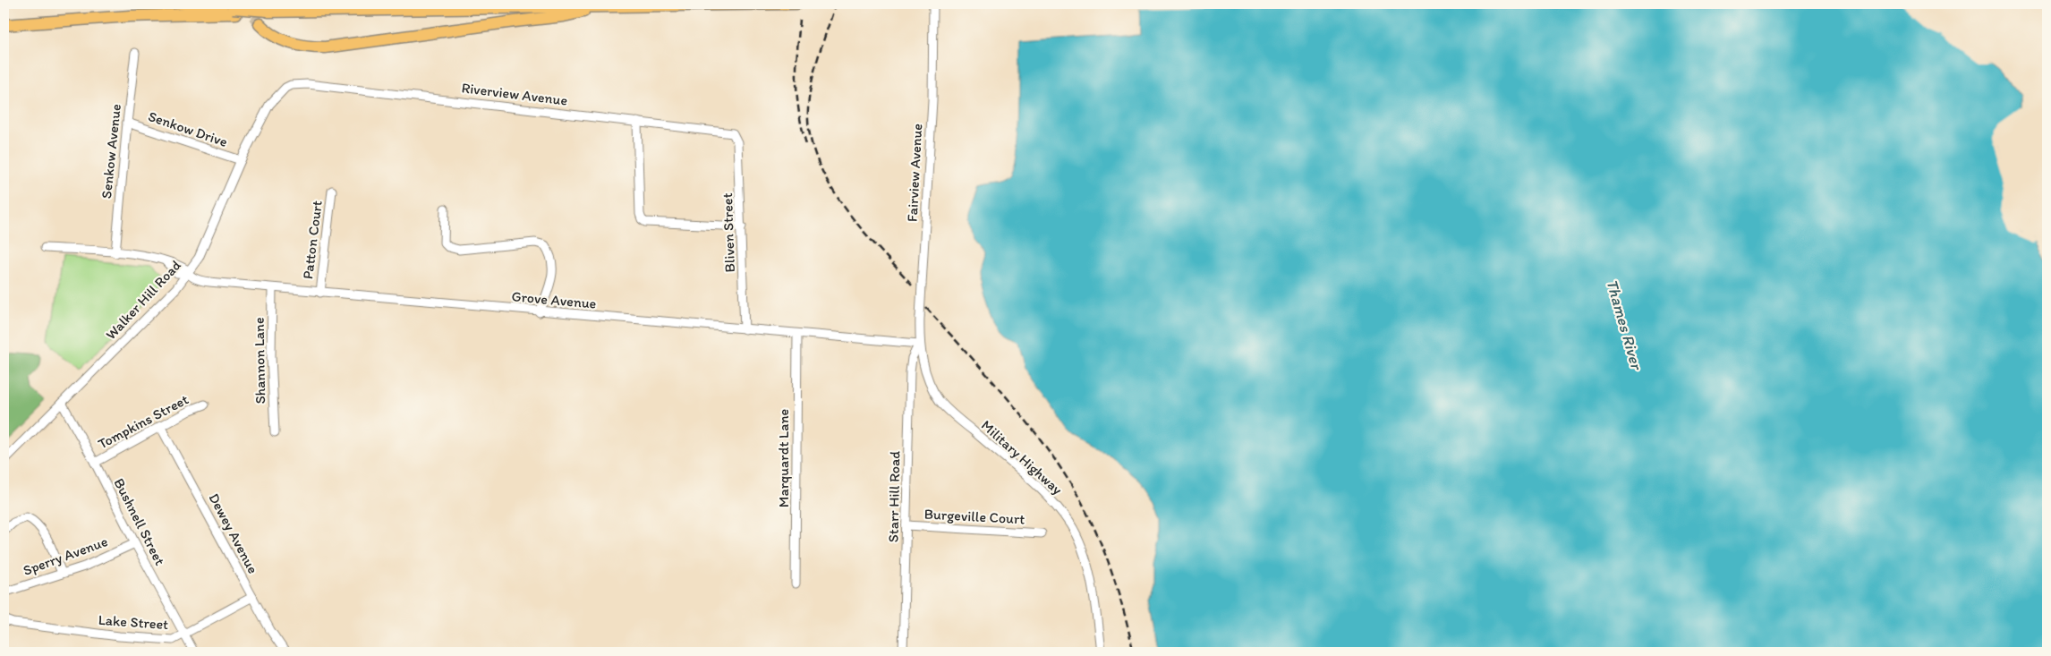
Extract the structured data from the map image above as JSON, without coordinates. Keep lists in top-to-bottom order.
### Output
{
  "streets": {
    "street": [
      "Riverview Avenue",
      "Senkow Drive",
      "Senkow Avenue",
      "Fairview Avenue",
      "Bliven Street",
      "Patton Court",
      "Walker Hill Road",
      "Grove Avenue",
      "Shannon Lane",
      "Tompkins Street",
      "Military Highway",
      "Marquardt Lane",
      "Starr Hill Road",
      "Burgeville Court",
      "Bushnell Street",
      "Dewey Avenue",
      "Sperry Avenue",
      "Lake Street"
    ]
  },
  "crossings": [
    ["Riverview Avenue", "Bliven Street"],
    ["Riverview Avenue", "Walker Hill Road"],
    ["Senkow Drive", "Senkow Avenue"],
    ["Senkow Drive", "Walker Hill Road"],
    ["Senkow Avenue", "Grove Avenue"],
    ["Fairview Avenue", "Grove Avenue"],
    ["Fairview Avenue", "Military Highway"],
    ["Fairview Avenue", "Starr Hill Road"],
    ["Bliven Street", "Grove Avenue"],
    ["Patton Court", "Grove Avenue"],
    ["Walker Hill Road", "Grove Avenue"],
    ["Walker Hill Road", "Bushnell Street"],
    ["Grove Avenue", "Shannon Lane"],
    ["Grove Avenue", "Military Highway"],
    ["Grove Avenue", "Marquardt Lane"],
    ["Grove Avenue", "Starr Hill Road"],
    ["Tompkins Street", "Bushnell Street"],
    ["Tompkins Street", "Dewey Avenue"],
    ["Military Highway", "Starr Hill Road"],
    ["Starr Hill Road", "Burgeville Court"],
    ["Bushnell Street", "Sperry Avenue"],
    ["Bushnell Street", "Lake Street"],
    ["Dewey Avenue", "Lake Street"]
  ],
  "water": ["Thames River"]
}
